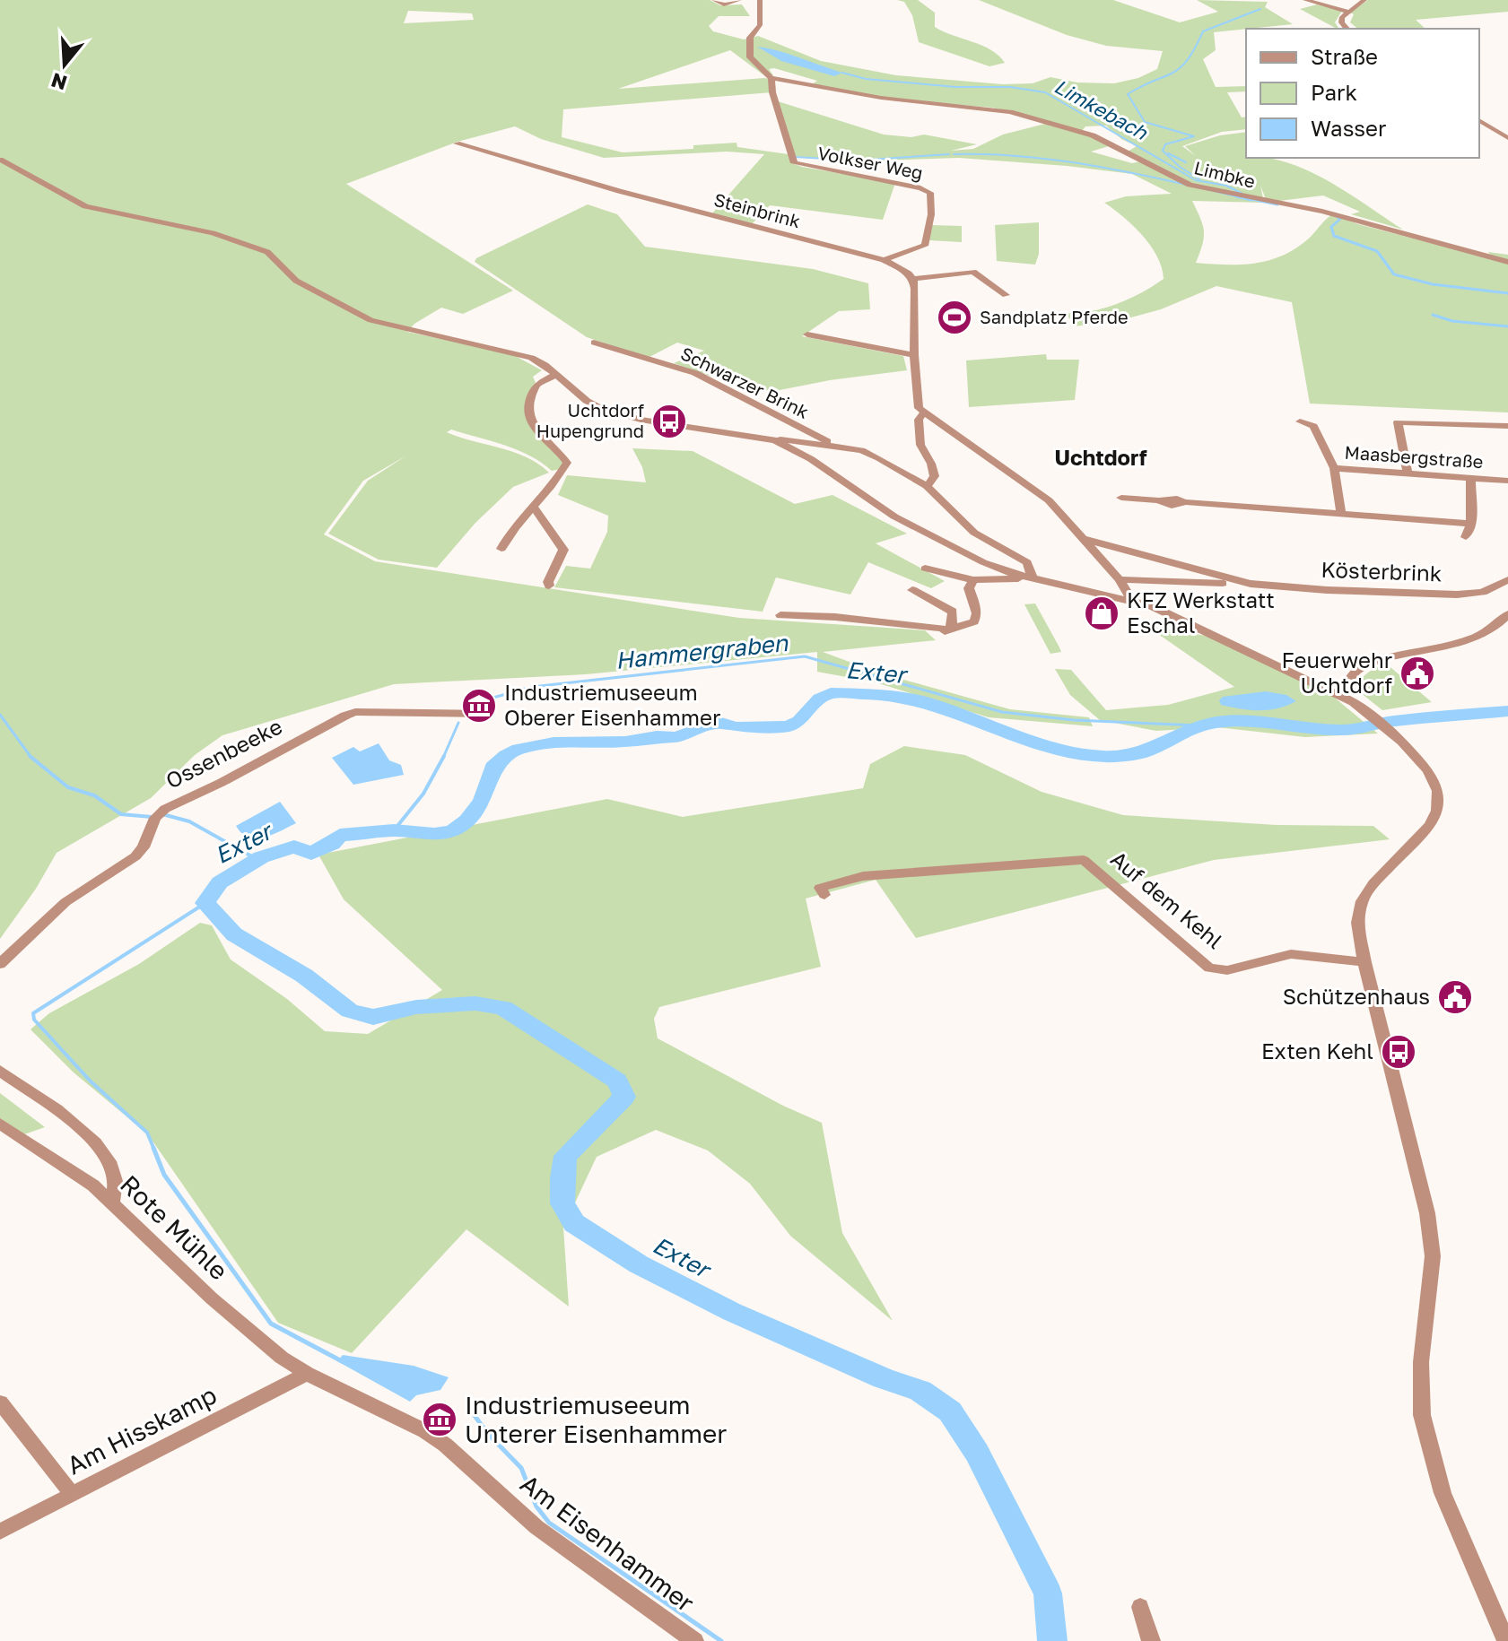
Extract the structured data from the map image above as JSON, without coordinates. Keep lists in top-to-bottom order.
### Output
{
  "streets": {
    "street": [
      "Volkser Weg",
      "Limbke",
      "Steinbrink",
      "Schwarzer Brink",
      "Maasbergstraße",
      "Kösterbrink",
      "Ossenbeeke",
      "Auf dem Kehl",
      "Rote Mühle",
      "Am Hisskamp",
      "Am Eisenhammer"
    ]
  },
  "crossings": [
    ["Volkser Weg", "Limbke"],
    ["Volkser Weg", "Steinbrink"],
    ["Rote Mühle", "Am Hisskamp"],
    ["Rote Mühle", "Am Eisenhammer"],
    ["Am Hisskamp", "Am Eisenhammer"]
  ],
  "districts": ["Uchtdorf"],
  "water": ["Limkebach", "Hammergraben", "Exter"],
  "places": {
    "sports": ["Sandplatz Pferde"],
    "bus stop": ["Uchtdorf Hupengrund", "Exten Kehl"],
    "shop": ["KFZ Werkstatt Eschal"],
    "public building": ["Feuerwehr Uchtdorf", "Schützenhaus"],
    "museum": ["Industriemuseeum Oberer Eisenhammer", "Industriemuseeum Unterer Eisenhammer"]
  },
  "legend": ["Straße", "Park", "Wasser"],
  "north": "bottom"
}
